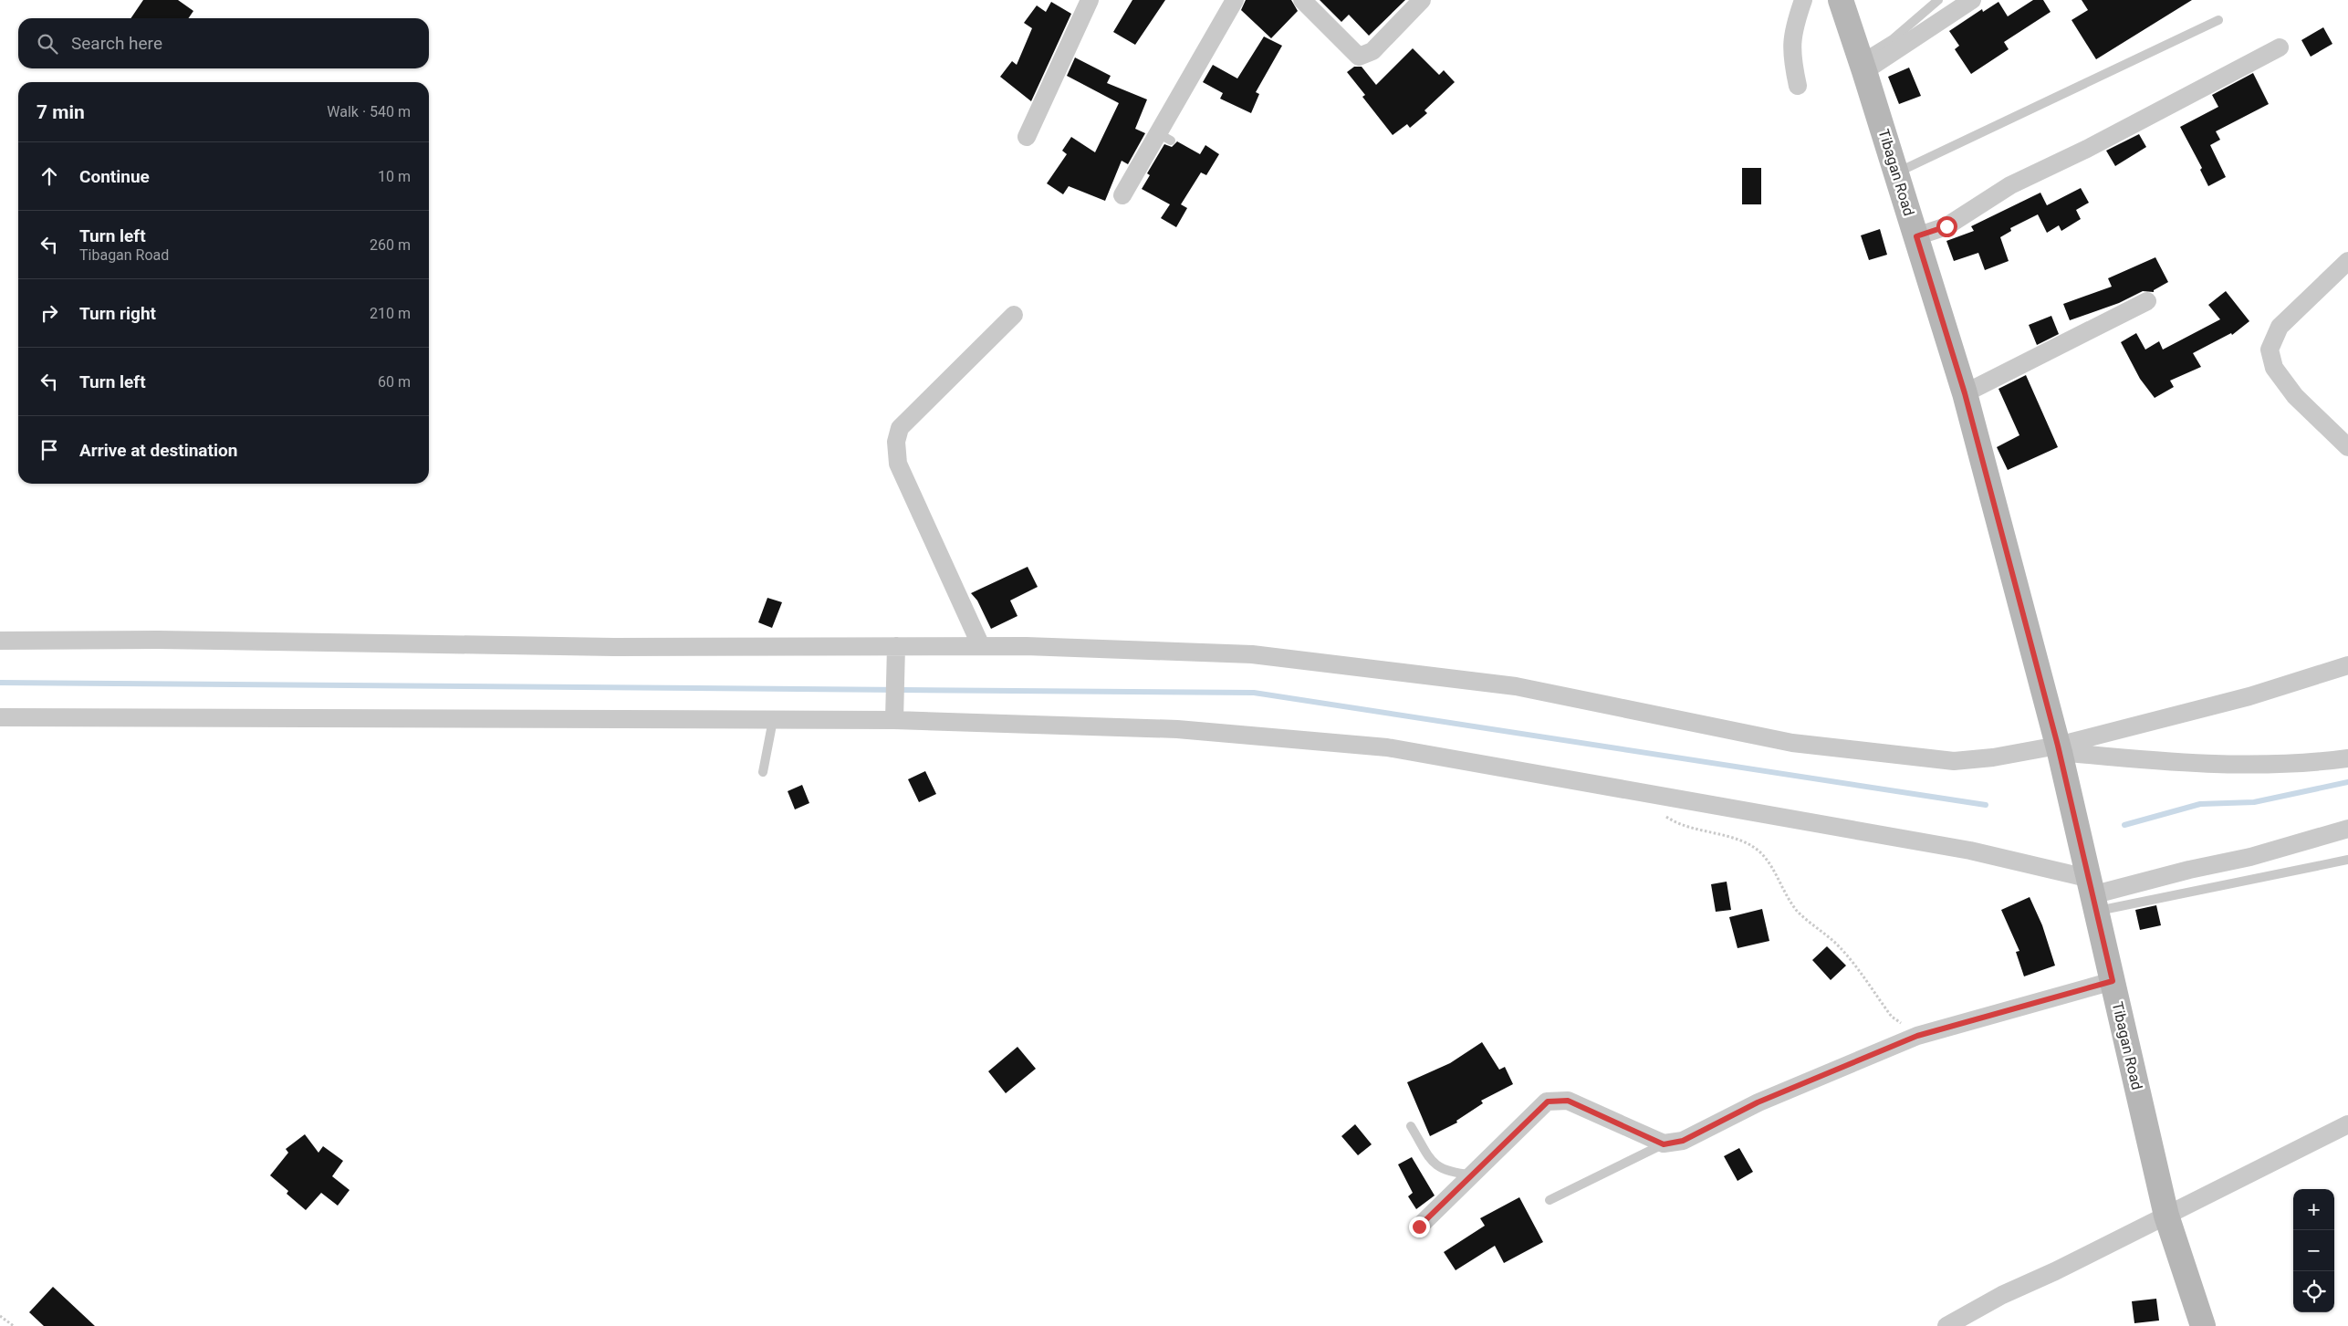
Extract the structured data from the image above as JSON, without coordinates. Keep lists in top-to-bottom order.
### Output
{
  "streets": {
    "main road": ["Tibagan Road"]
  },
  "page": {
    "search": "Search here",
    "heading": ["7 min", "Walk · 540 m"],
    "list": [
      ["Continue", "10 m"],
      ["Turn left", "Tibagan Road", "260 m"],
      ["Turn right", "210 m"],
      ["Turn left", "60 m"],
      "Arrive at destination"
    ],
    "map_buttons": ["+", "−"]
  }
}
